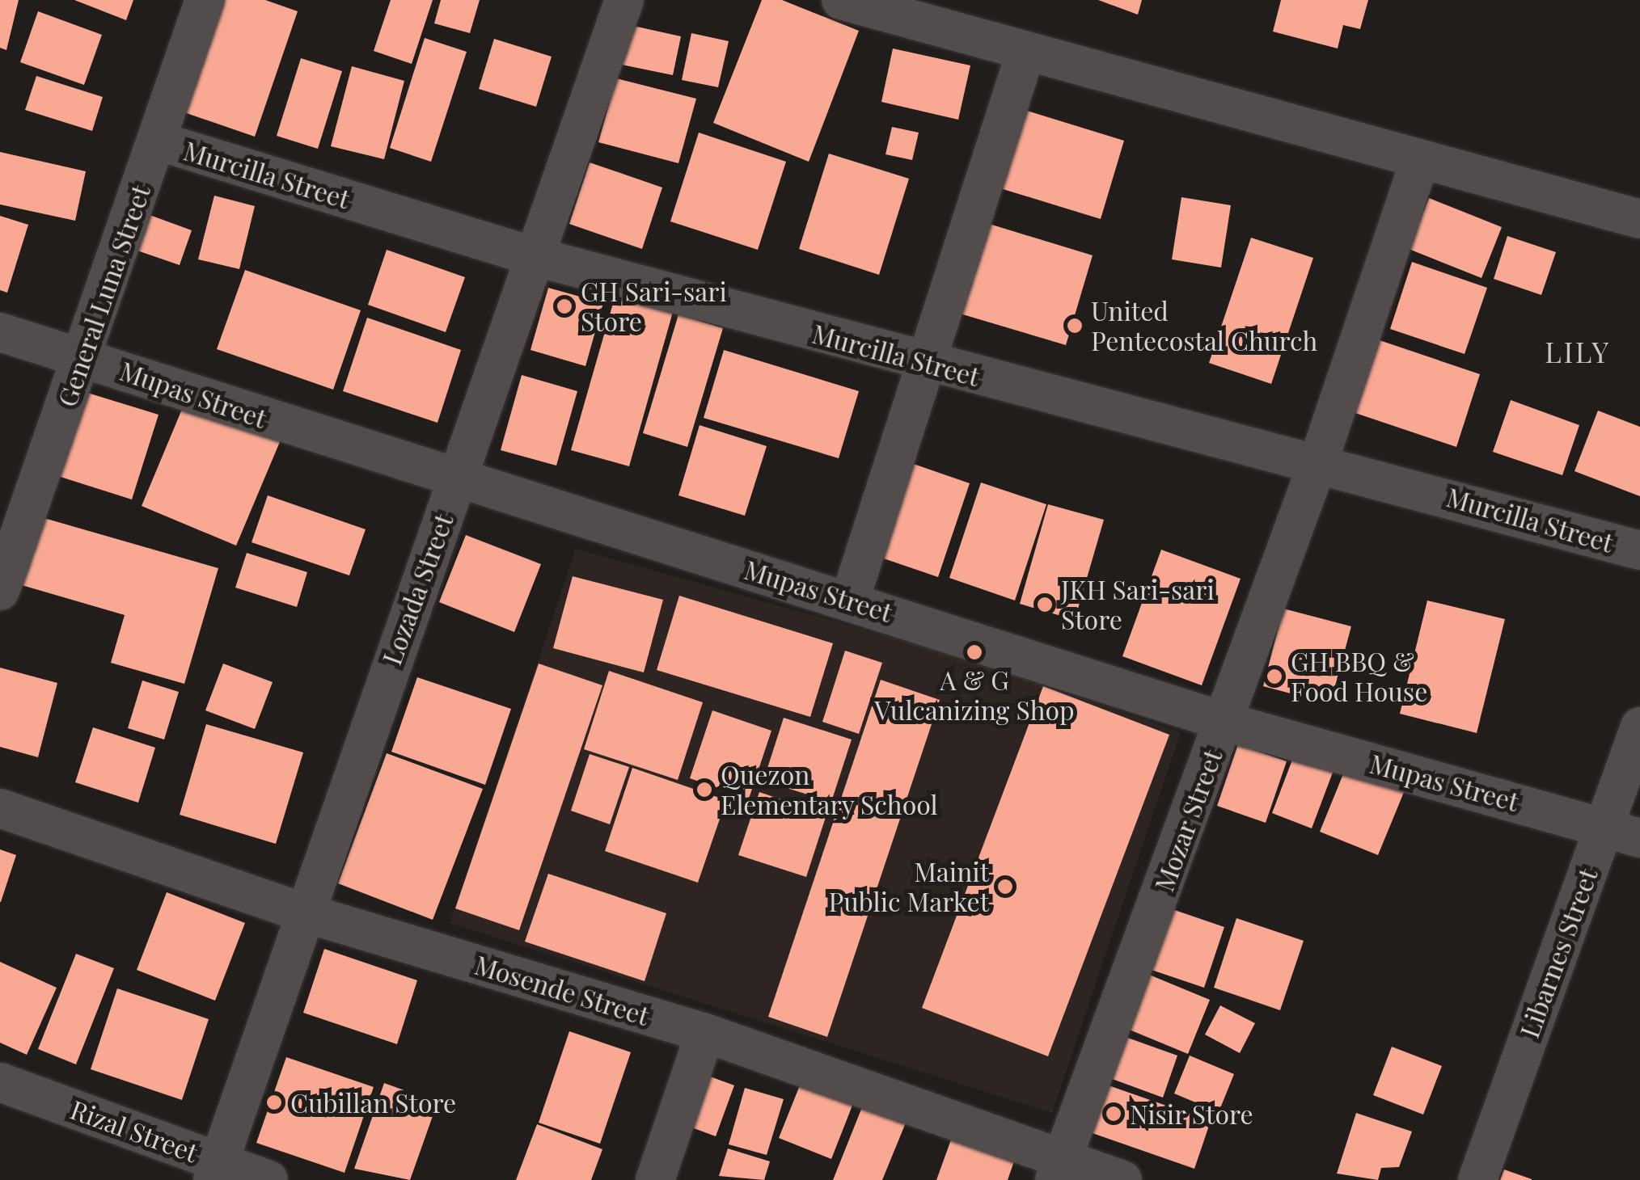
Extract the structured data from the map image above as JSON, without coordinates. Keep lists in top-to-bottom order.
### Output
{
  "streets": {
    "street": [
      "Murcilla Street",
      "General Luna Street",
      "Mupas Street",
      "Lozada Street",
      "Mozar Street",
      "Libarnes Street",
      "Mosende Street",
      "Rizal Street"
    ]
  },
  "crossings": [
    ["Murcilla Street", "General Luna Street"],
    ["Murcilla Street", "Lozada Street"],
    ["Murcilla Street", "Mozar Street"],
    ["General Luna Street", "Mupas Street"],
    ["Mupas Street", "Lozada Street"],
    ["Mupas Street", "Mozar Street"],
    ["Mupas Street", "Libarnes Street"],
    ["Lozada Street", "Mosende Street"],
    ["Lozada Street", "Rizal Street"],
    ["Mozar Street", "Mosende Street"]
  ],
  "districts": ["LILY"],
  "places": [
    "GH Sari-sari Store",
    "United Pentecostal Church",
    "JKH Sari-sari Store",
    "A & G Vulcanizing Shop",
    "GH BBQ & Food House",
    "Quezon Elementary School",
    "Mainit Public Market",
    "Cubillan Store",
    "Nisir Store"
  ]
}
